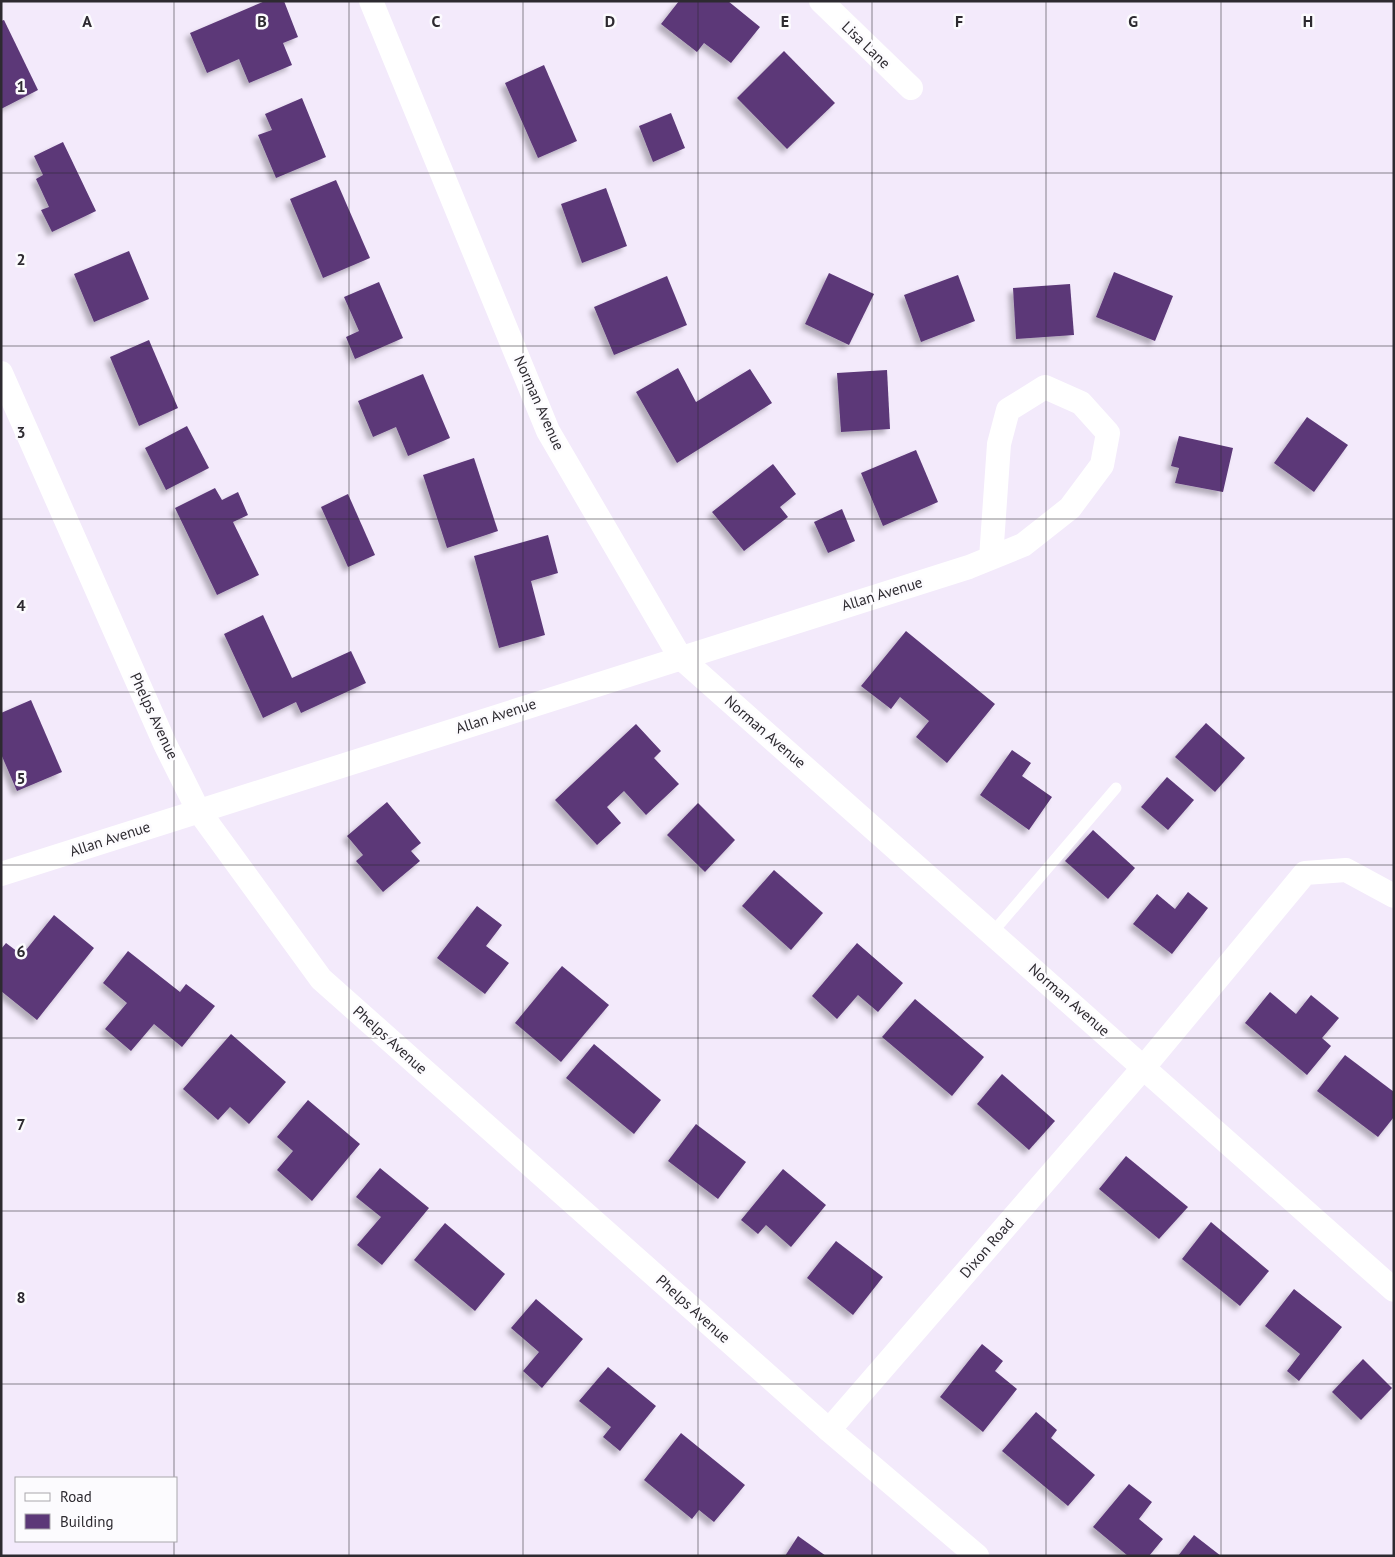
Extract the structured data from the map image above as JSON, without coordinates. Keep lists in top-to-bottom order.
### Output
{
  "streets": {
    "street": [
      "Lisa Lane",
      "Norman Avenue",
      "Allan Avenue",
      "Phelps Avenue",
      "Dixon Road"
    ]
  },
  "crossings": [
    ["Norman Avenue", "Allan Avenue"],
    ["Norman Avenue", "Dixon Road"],
    ["Allan Avenue", "Phelps Avenue"],
    ["Phelps Avenue", "Dixon Road"]
  ],
  "legend": ["Road", "Building"],
  "grid": {
    "columns": [
      "A",
      "B",
      "C",
      "D",
      "E",
      "F",
      "G",
      "H"
    ],
    "rows": [
      "1",
      "2",
      "3",
      "4",
      "5",
      "6",
      "7",
      "8"
    ]
  }
}
